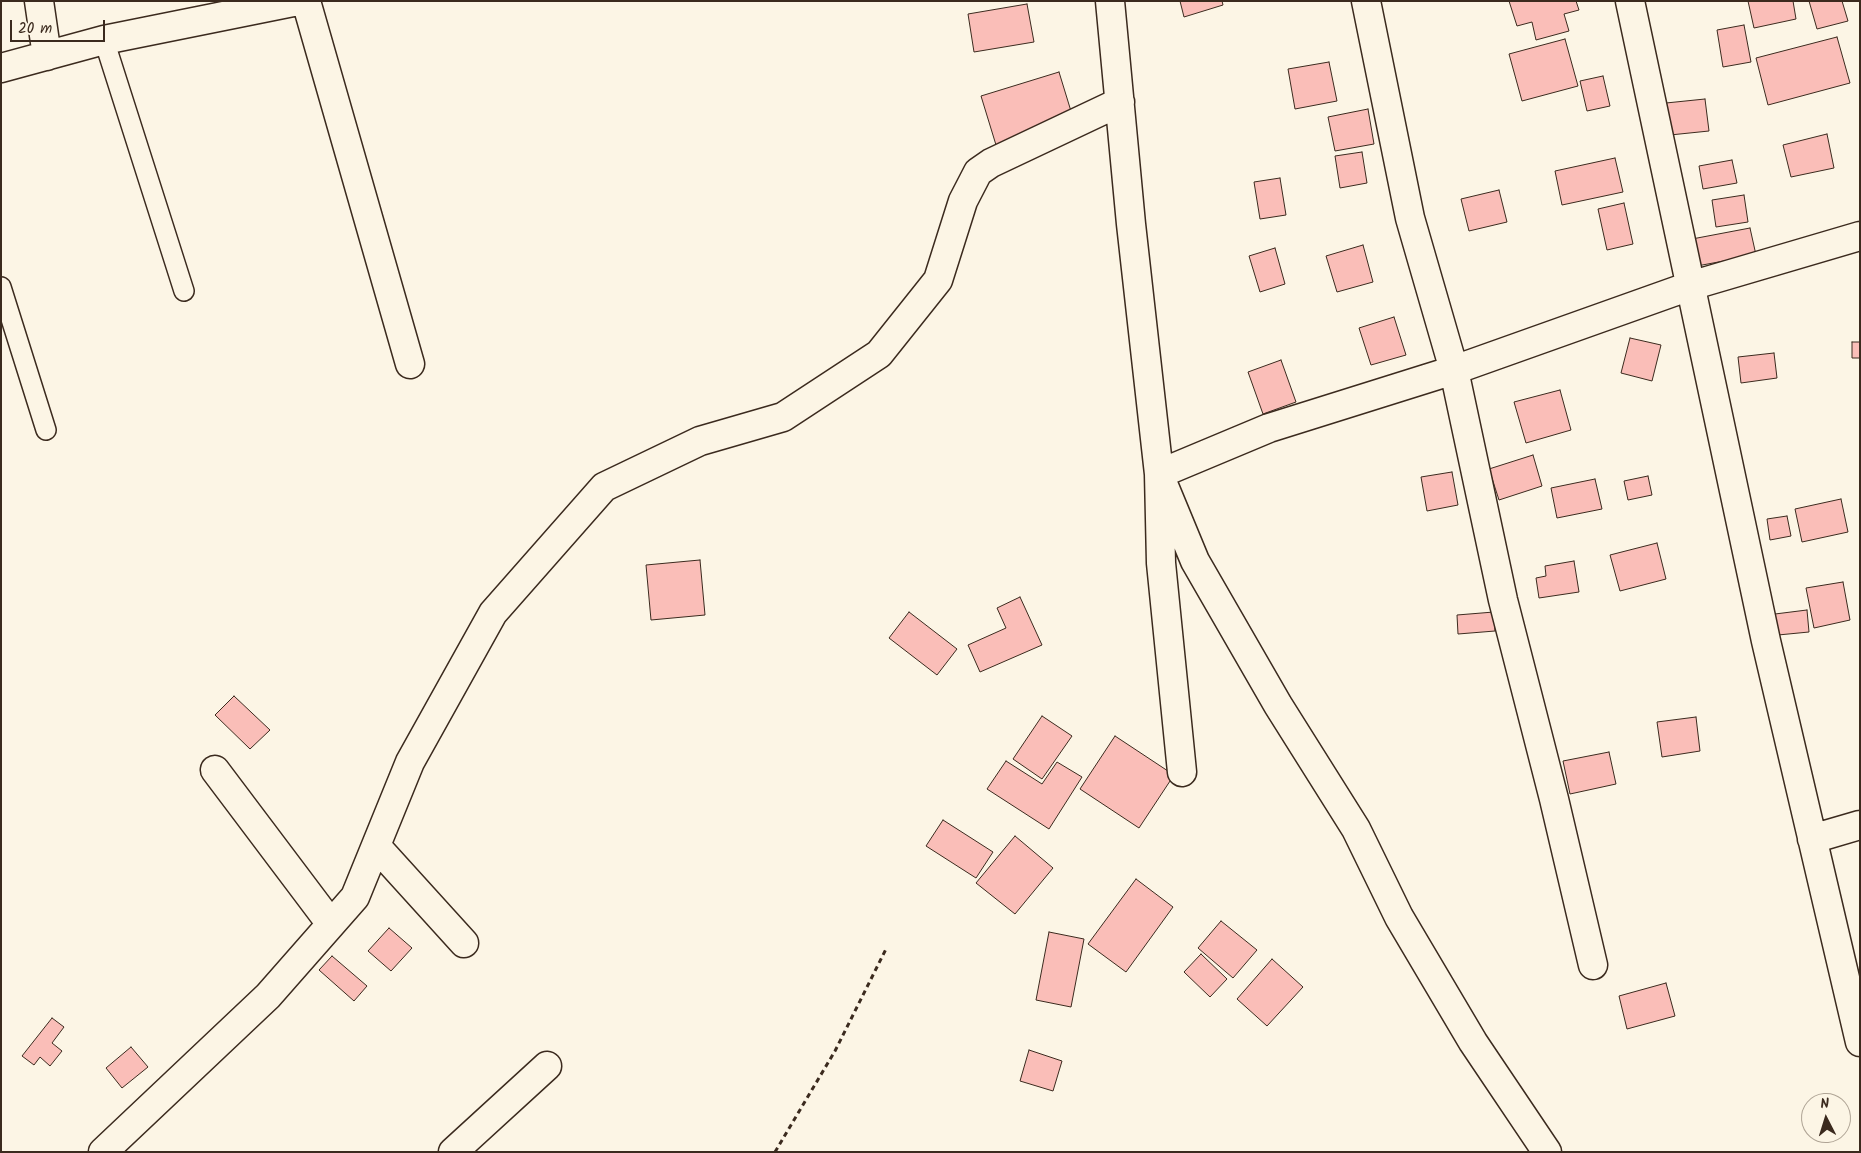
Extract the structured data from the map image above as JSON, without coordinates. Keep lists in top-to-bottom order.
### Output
{
  "scale_bar": "20 m",
  "north": "top"
}
